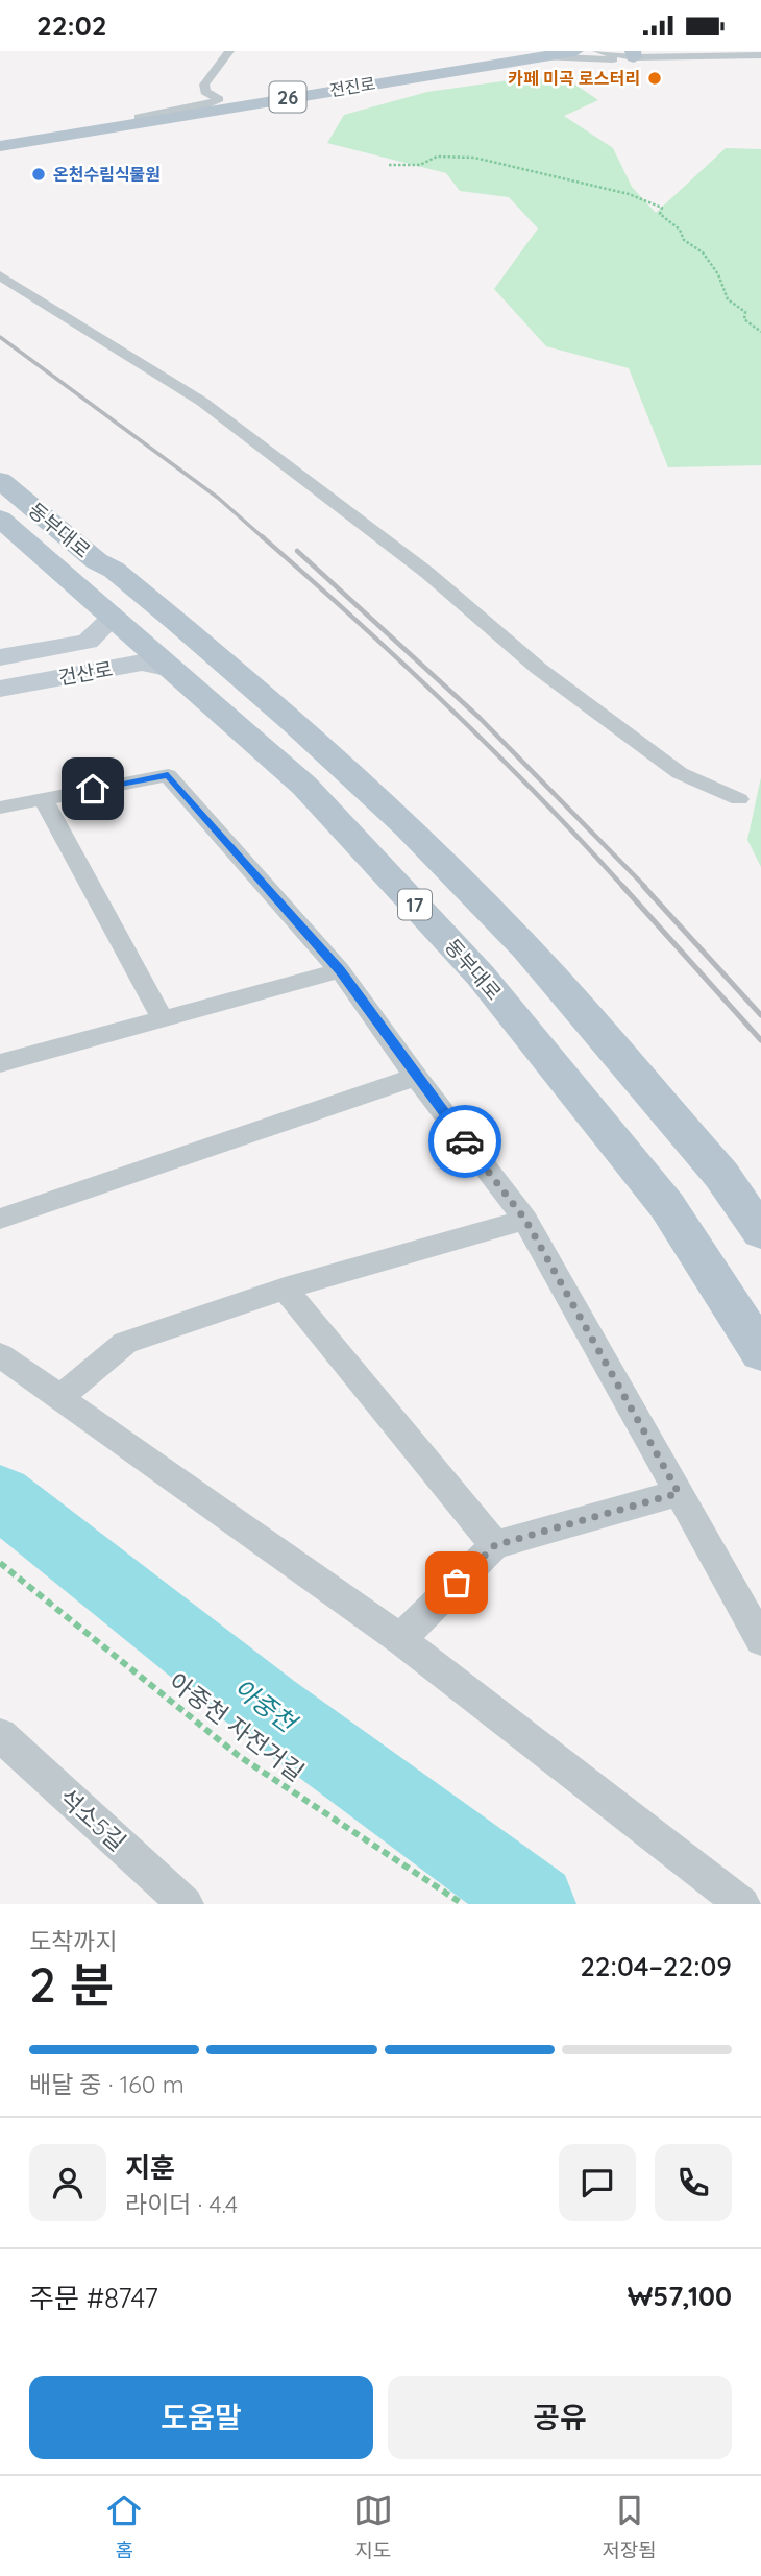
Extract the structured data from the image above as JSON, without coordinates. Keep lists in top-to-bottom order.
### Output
{
  "streets": {
    "main road": [
      "전진로",
      "26",
      "동부대로",
      "17"
    ],
    "street": ["건산로", "석소5길"],
    "path": ["아중천 자전거길"]
  },
  "crossings": [
    ["동부대로", "건산로"]
  ],
  "water": ["아중천"],
  "places": ["카페 미곡 로스터리", "온천수림식물원"],
  "page": {
    "status": "22:02",
    "heading": ["2 분", "도착까지", "22:04–22:09"],
    "panel": [
      "지훈",
      "라이더 · 4.4",
      "주문 #8747",
      "₩57,100"
    ],
    "bar": "배달 중 · 160 m",
    "buttons": ["도움말", "공유"],
    "tabs": ["홈", "지도", "저장됨"]
  }
}
